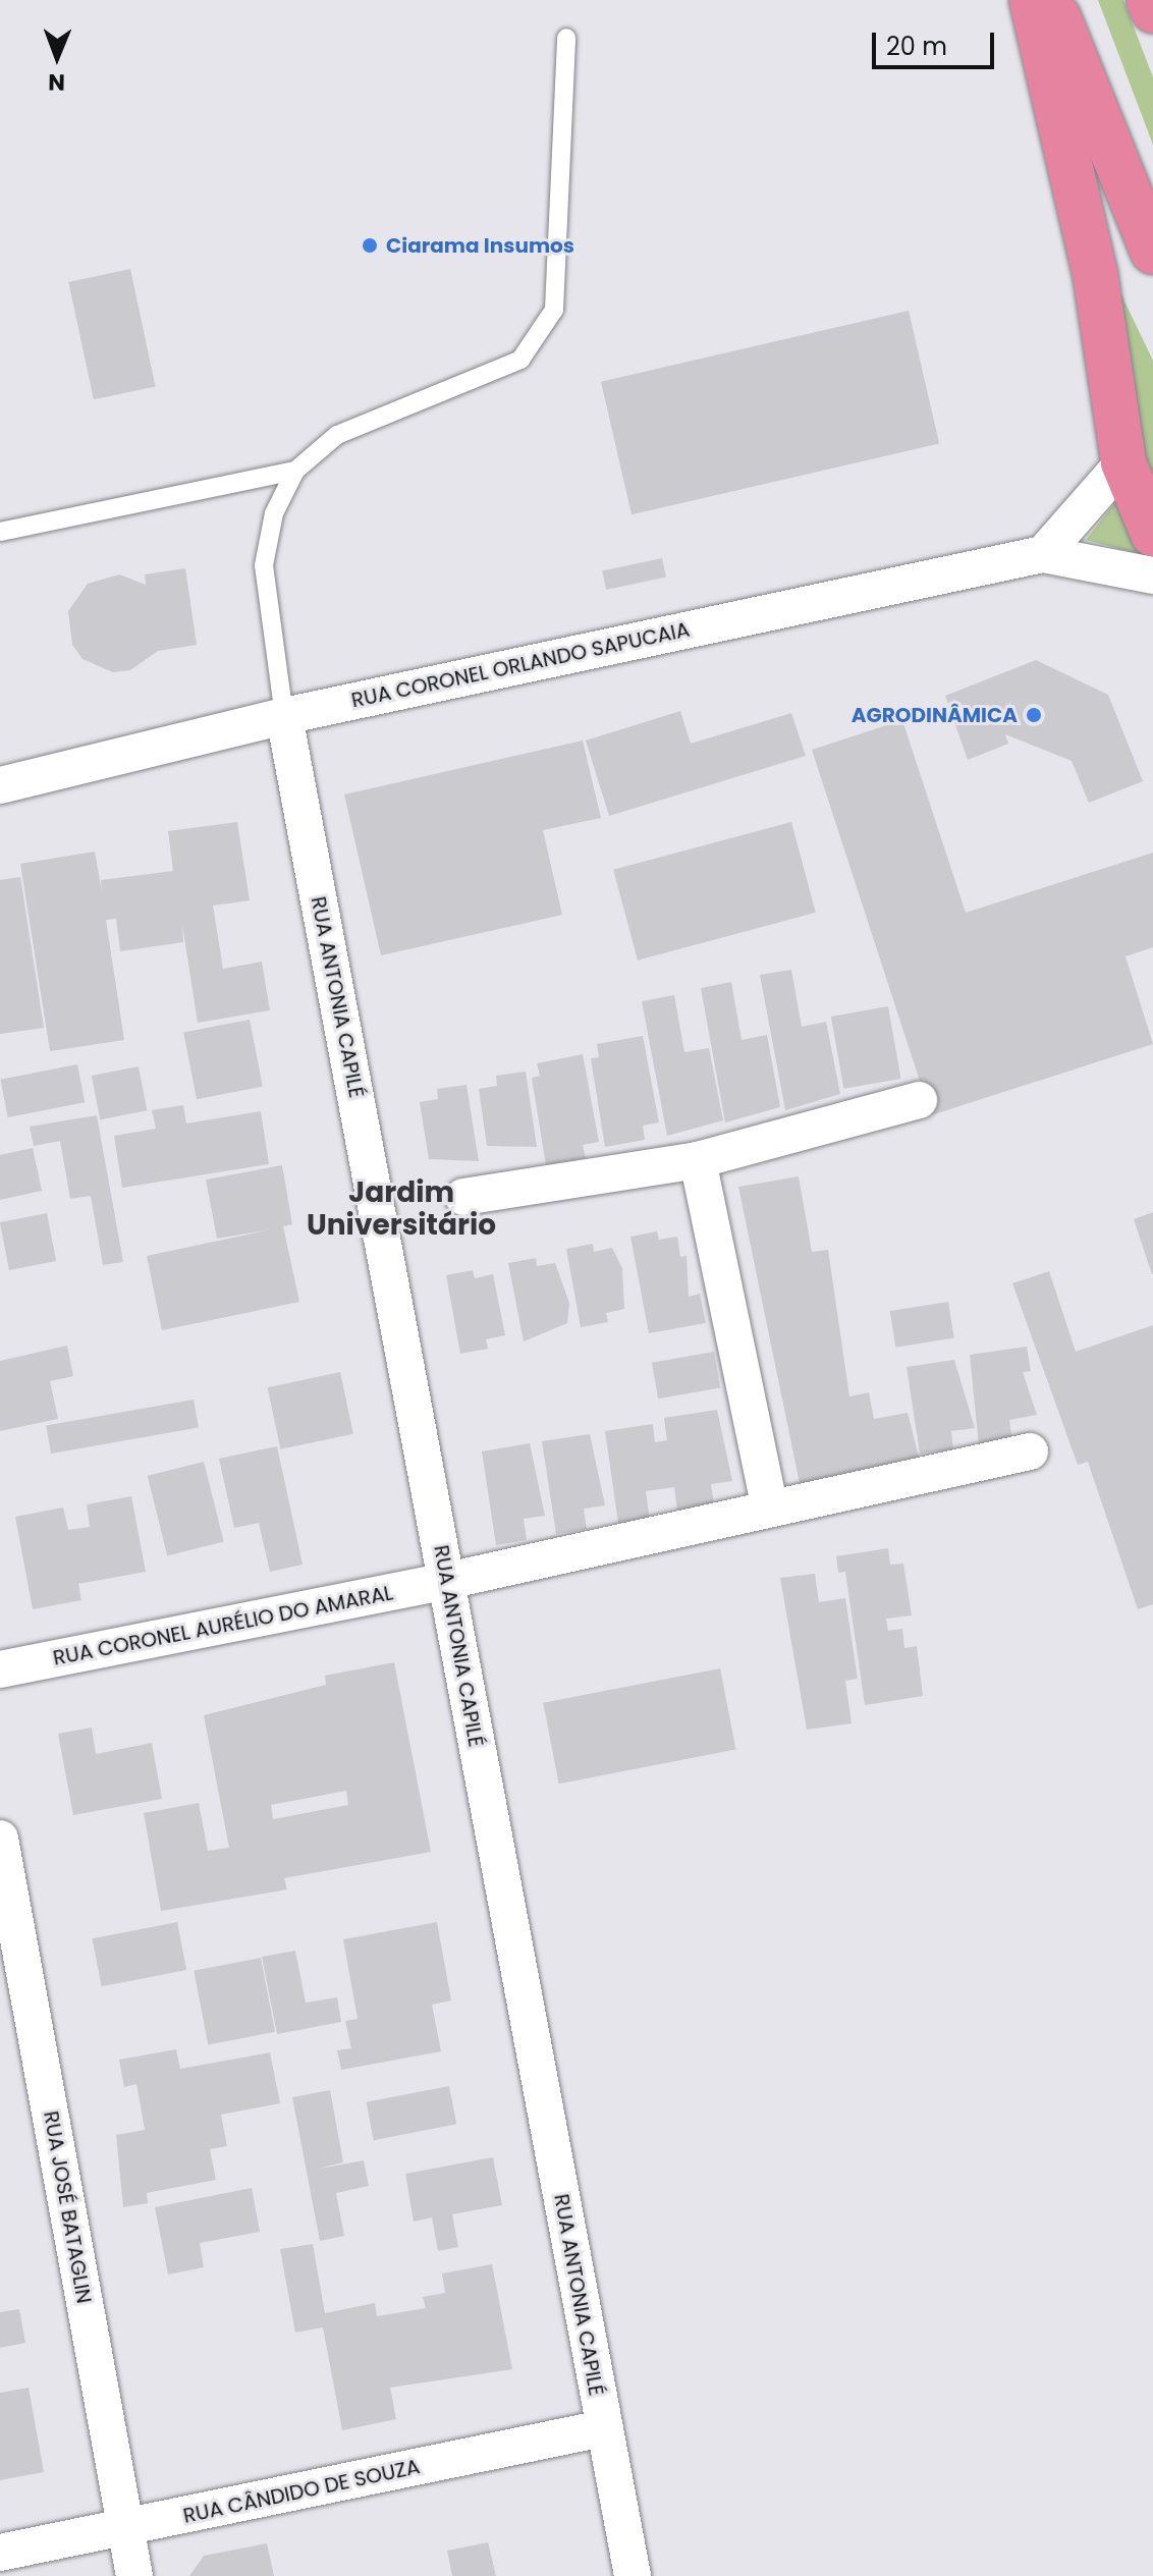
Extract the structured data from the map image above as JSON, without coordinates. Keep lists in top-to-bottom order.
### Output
{
  "streets": {
    "street": [
      "RUA CORONEL ORLANDO SAPUCAIA",
      "RUA ANTONIA CAPILÉ",
      "RUA CORONEL AURÉLIO DO AMARAL",
      "RUA JOSÉ BATAGLIN",
      "RUA CÂNDIDO DE SOUZA"
    ]
  },
  "crossings": [
    ["RUA CORONEL ORLANDO SAPUCAIA", "RUA ANTONIA CAPILÉ"],
    ["RUA ANTONIA CAPILÉ", "RUA CORONEL AURÉLIO DO AMARAL"],
    ["RUA ANTONIA CAPILÉ", "RUA CÂNDIDO DE SOUZA"],
    ["RUA JOSÉ BATAGLIN", "RUA CÂNDIDO DE SOUZA"]
  ],
  "districts": ["Jardim Universitário"],
  "places": ["Ciarama Insumos", "AGRODINÂMICA"],
  "scale_bar": "20 m",
  "north": "bottom"
}
